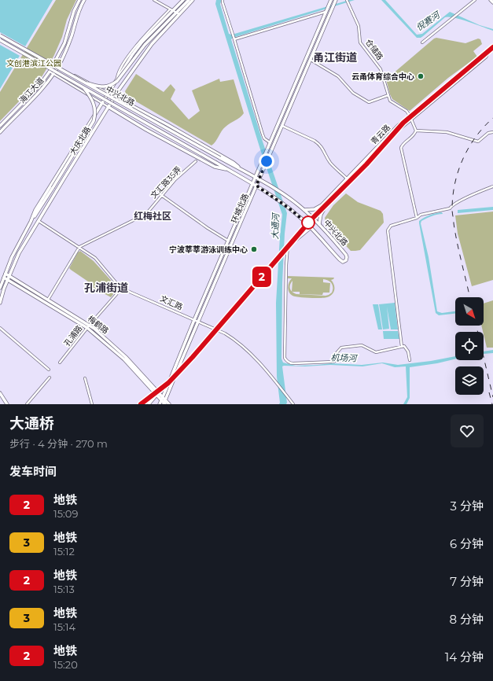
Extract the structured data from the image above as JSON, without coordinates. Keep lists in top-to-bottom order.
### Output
{
  "streets": {
    "main road": [
      "海江大道",
      "中兴北路",
      "青云路",
      "大庆北路",
      "环城北路",
      "梅鹤路"
    ],
    "street": [
      "仓储路",
      "文汇路35弄",
      "文汇路",
      "孔浦路"
    ]
  },
  "crossings": [
    ["中兴北路", "青云路"],
    ["中兴北路", "环城北路"],
    ["大庆北路", "文汇路"],
    ["大庆北路", "梅鹤路"],
    ["文汇路35弄", "文汇路"],
    ["环城北路", "文汇路"],
    ["环城北路", "梅鹤路"],
    ["文汇路", "孔浦路"],
    ["梅鹤路", "孔浦路"]
  ],
  "districts": ["甬江街道", "红梅社区", "孔浦街道"],
  "water": ["倪赛河", "大通河", "机场河"],
  "parks": ["文创港滨江公园"],
  "places": ["云甬体育综合中心", "宁波莘莘游泳训练中心"],
  "lines": ["metro line 2"],
  "north": "bottom right",
  "page": {
    "on_map": "2",
    "heading": [
      ["大通桥", "步行 · 4 分钟 · 270 m"],
      "发车时间"
    ],
    "list": [
      {
        "mark": "2",
        "name": "地铁",
        "note": "15:09",
        "value": "3 分钟"
      },
      {
        "mark": "3",
        "name": "地铁",
        "note": "15:12",
        "value": "6 分钟"
      },
      {
        "mark": "2",
        "name": "地铁",
        "note": "15:13",
        "value": "7 分钟"
      },
      {
        "mark": "3",
        "name": "地铁",
        "note": "15:14",
        "value": "8 分钟"
      },
      {
        "mark": "2",
        "name": "地铁",
        "note": "15:20",
        "value": "14 分钟"
      }
    ]
  }
}
